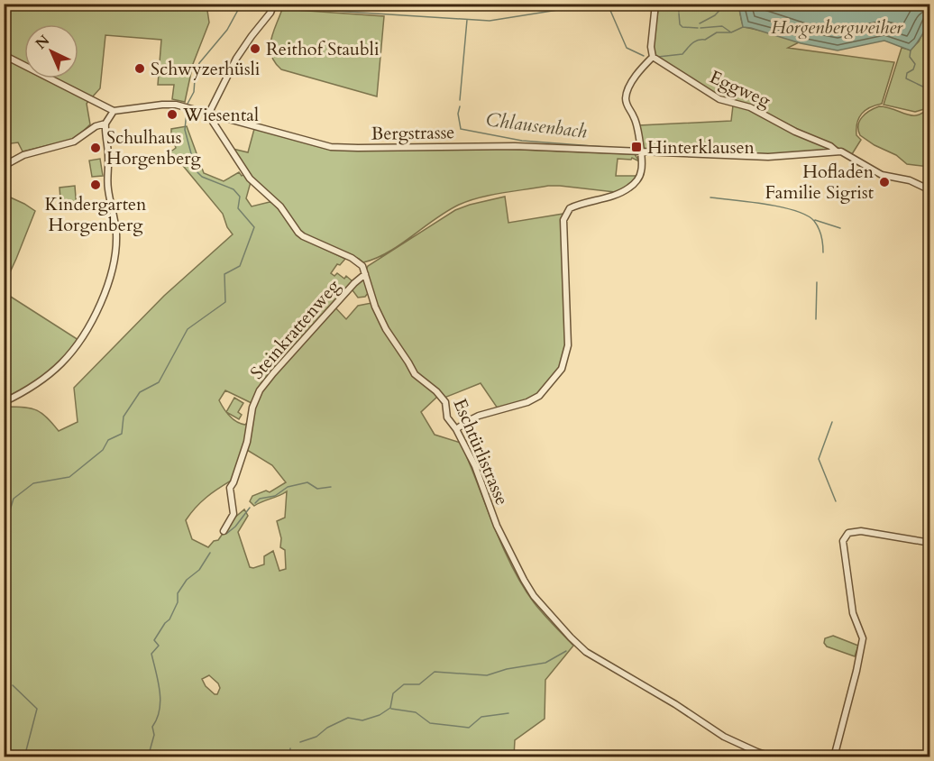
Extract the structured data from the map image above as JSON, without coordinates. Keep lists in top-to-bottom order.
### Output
{
  "streets": {
    "street": [
      "Eggweg",
      "Bergstrasse",
      "Steinkrattenweg",
      "Eschtürlistrasse"
    ]
  },
  "crossings": [
    ["Eggweg", "Bergstrasse"],
    ["Bergstrasse", "Eschtürlistrasse"],
    ["Steinkrattenweg", "Eschtürlistrasse"]
  ],
  "water": ["Horgenbergweiher", "Chlausenbach"],
  "places": {
    "other": [
      "Reithof Staubli",
      "Schwyzerhüsli",
      "Wiesental",
      "Schulhaus Horgenberg",
      "Hofladen Familie Sigrist",
      "Kindergarten Horgenberg"
    ],
    "transit": ["Hinterklausen"]
  },
  "north": "top left"
}
